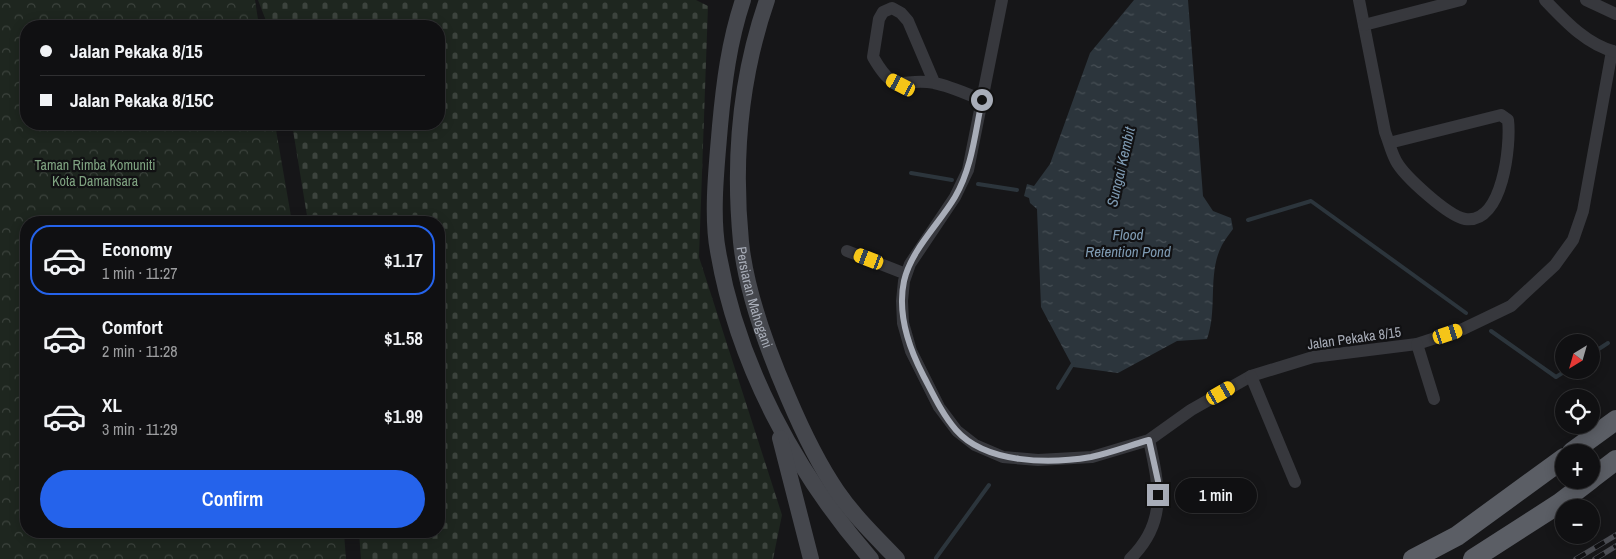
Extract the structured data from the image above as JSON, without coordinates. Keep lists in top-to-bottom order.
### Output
{
  "streets": {
    "main road": ["Persiaran Mahogani"],
    "street": ["Jalan Pekaka 8/15"]
  },
  "water": ["Sungai Kembit", "Flood Retention Pond"],
  "parks": ["Taman Rimba Komuniti Kota Damansara"],
  "north": "bottom left",
  "page": {
    "banner": ["Jalan Pekaka 8/15", "Jalan Pekaka 8/15C"],
    "list": [
      {
        "name": "Economy",
        "note": "1 min · 11:27",
        "value": "$1.17"
      },
      {
        "name": "Comfort",
        "note": "2 min · 11:28",
        "value": "$1.58"
      },
      {
        "name": "XL",
        "note": "3 min · 11:29",
        "value": "$1.99"
      }
    ],
    "map_buttons": ["+", "−"],
    "buttons": "Confirm",
    "bubble": "1 min"
  }
}
